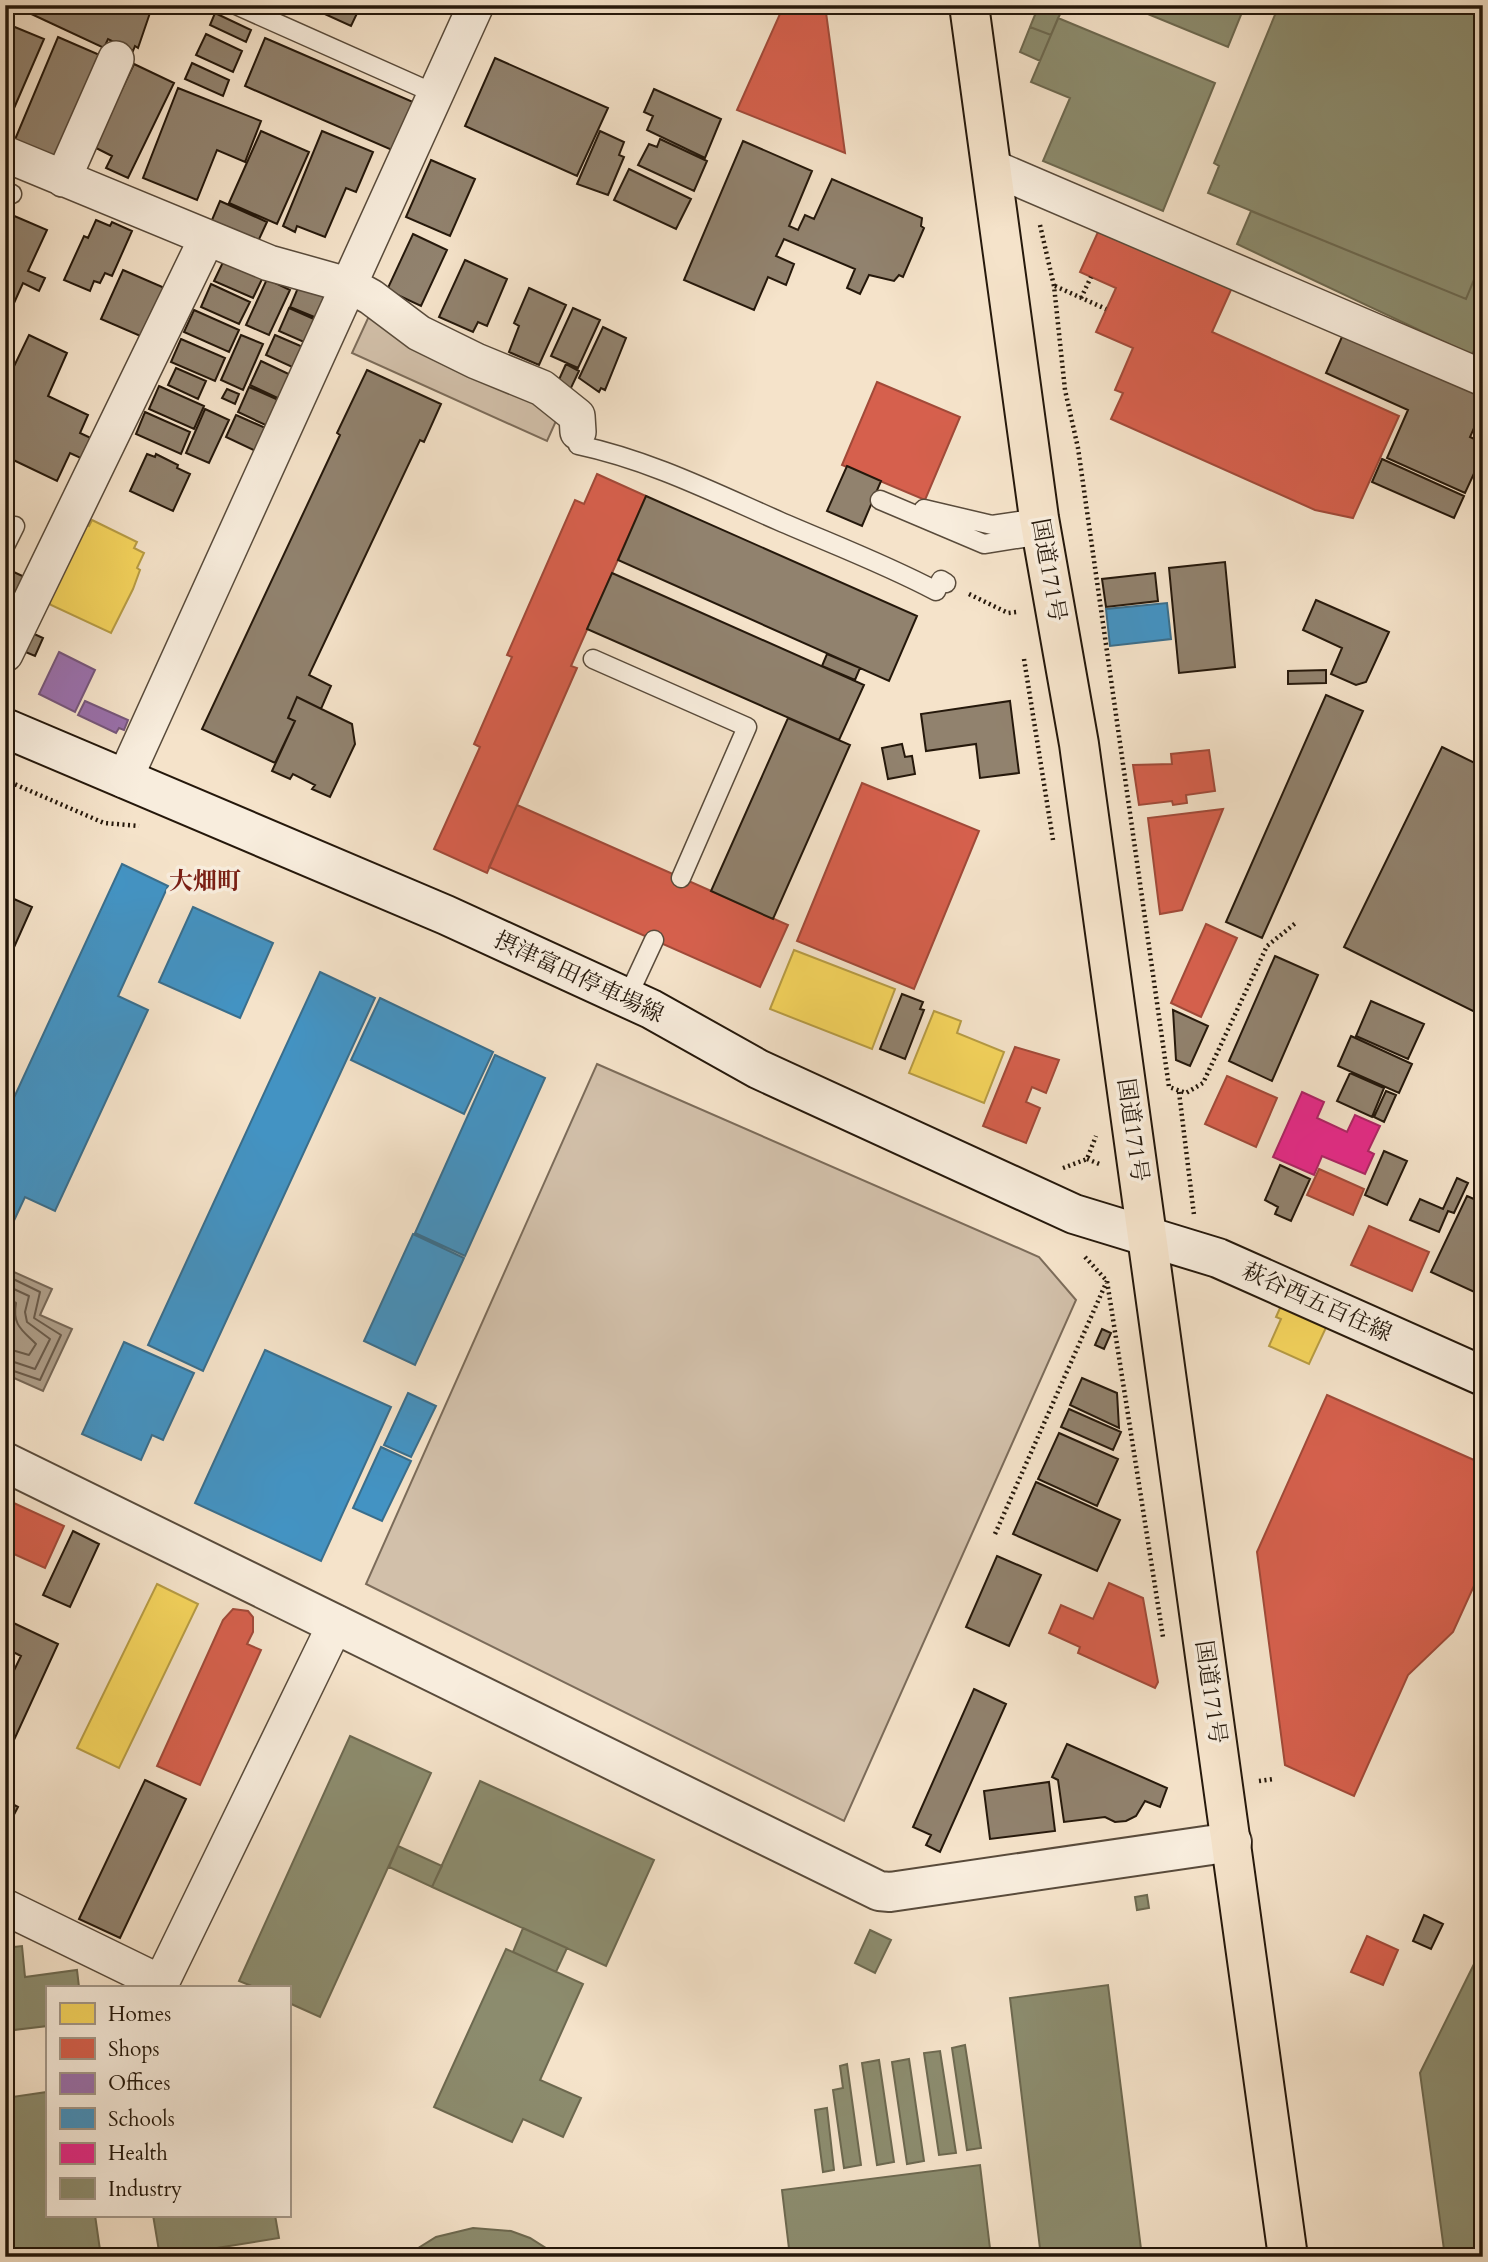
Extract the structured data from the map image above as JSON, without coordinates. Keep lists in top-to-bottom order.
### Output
{
  "streets": {
    "highway": ["国道171号"],
    "main road": ["摂津富田停車場線", "萩谷西五百住線"]
  },
  "crossings": [
    ["国道171号", "摂津富田停車場線"],
    ["国道171号", "萩谷西五百住線"],
    ["摂津富田停車場線", "萩谷西五百住線"]
  ],
  "districts": ["大畑町"],
  "legend": [
    "Homes",
    "Shops",
    "Offices",
    "Schools",
    "Health",
    "Industry"
  ]
}
